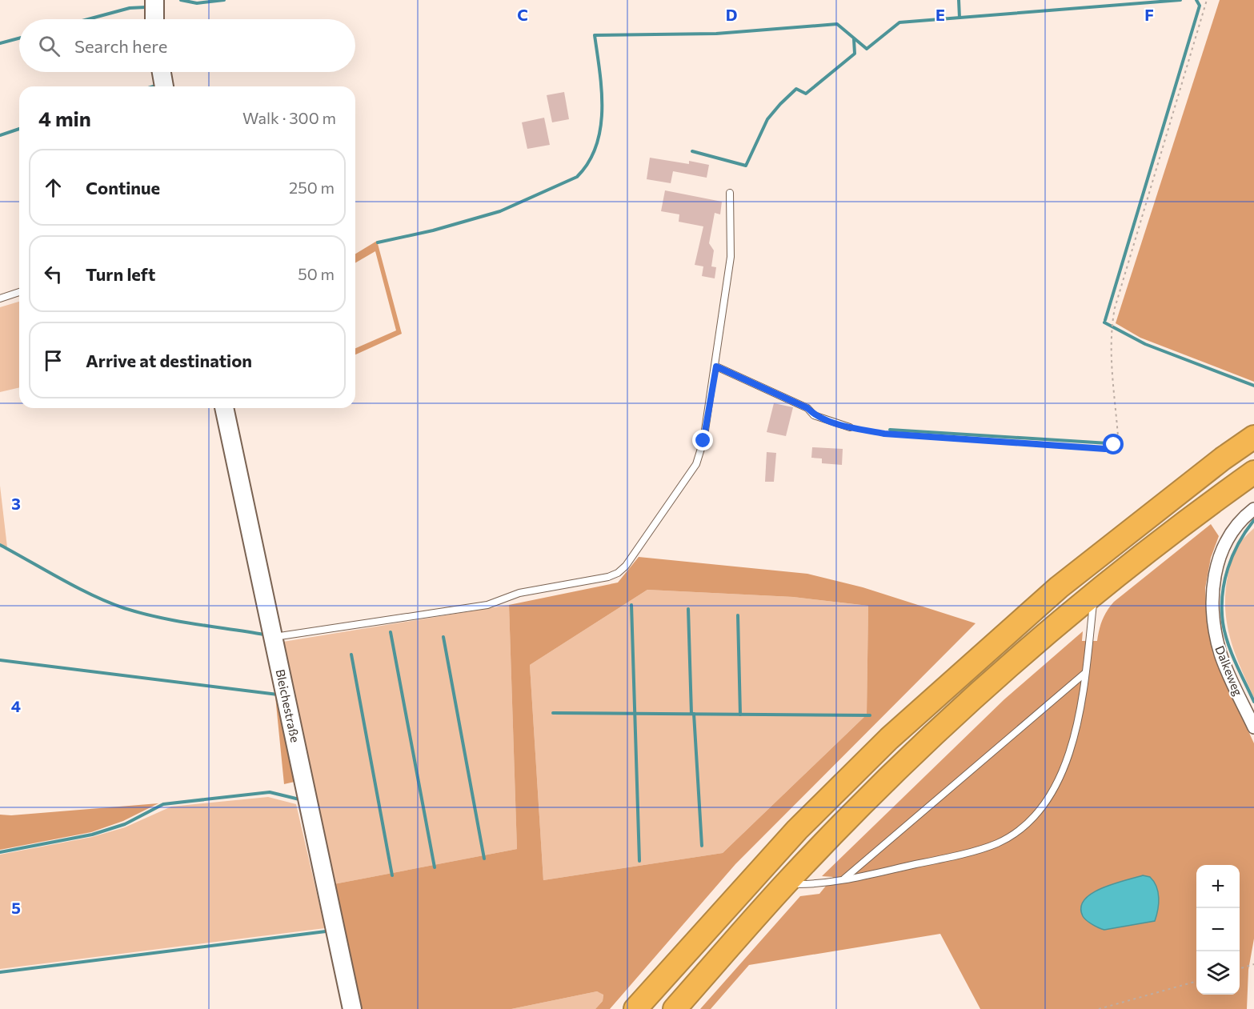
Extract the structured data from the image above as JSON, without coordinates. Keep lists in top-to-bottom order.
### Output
{
  "streets": {
    "street": ["Dalkeweg", "Bleichestraße"]
  },
  "page": {
    "search": "Search here",
    "heading": ["4 min", "Walk · 300 m"],
    "list": [
      ["Continue", "250 m"],
      ["Turn left", "50 m"],
      "Arrive at destination"
    ],
    "map_buttons": ["+", "−"]
  },
  "grid": {
    "columns": [
      "C",
      "D",
      "E",
      "F"
    ],
    "rows": ["3", "4", "5"]
  }
}
